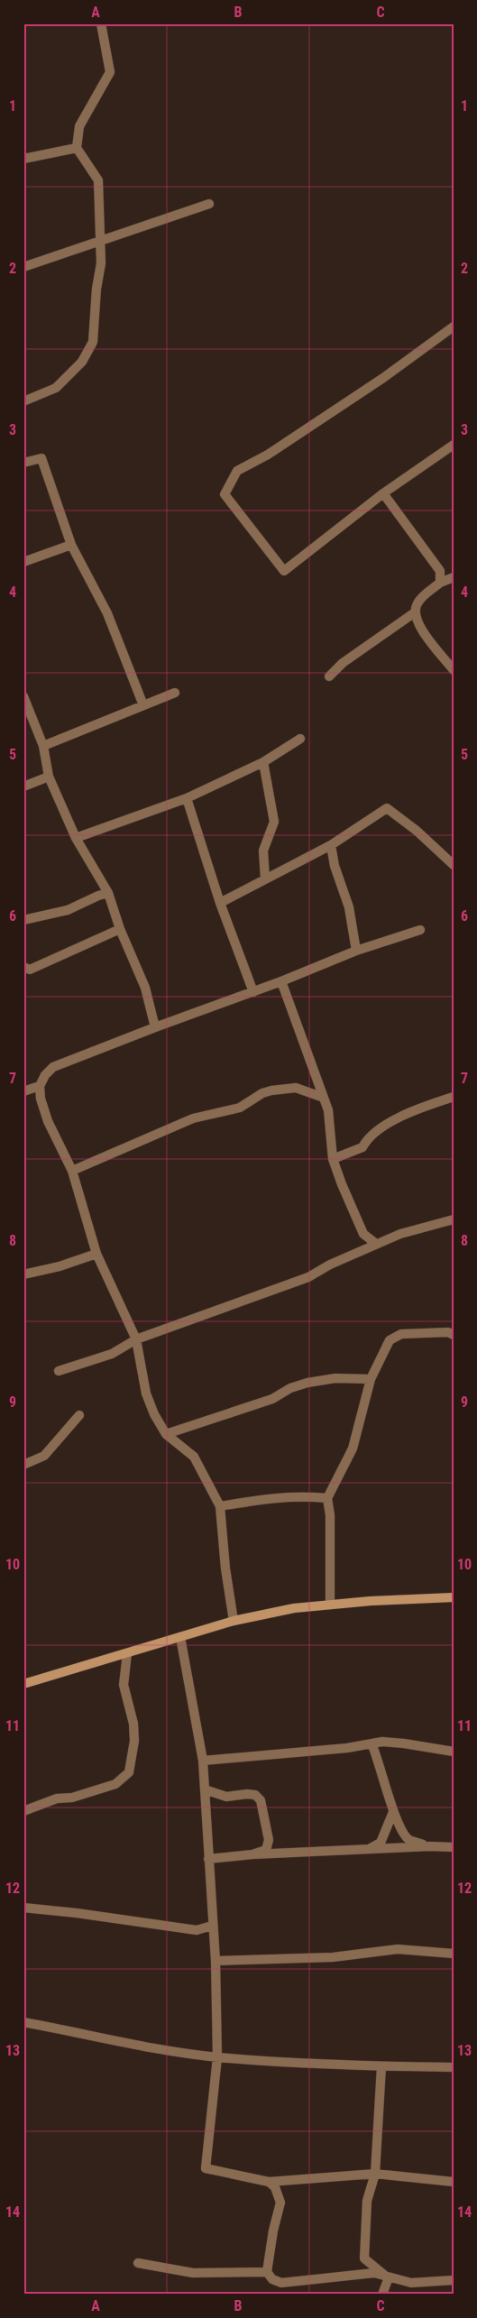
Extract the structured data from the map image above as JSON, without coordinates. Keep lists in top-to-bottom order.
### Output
{
  "grid": {
    "columns": ["A", "B", "C"],
    "rows": [
      "1",
      "2",
      "3",
      "4",
      "5",
      "6",
      "7",
      "8",
      "9",
      "10",
      "11",
      "12",
      "13",
      "14"
    ]
  }
}
